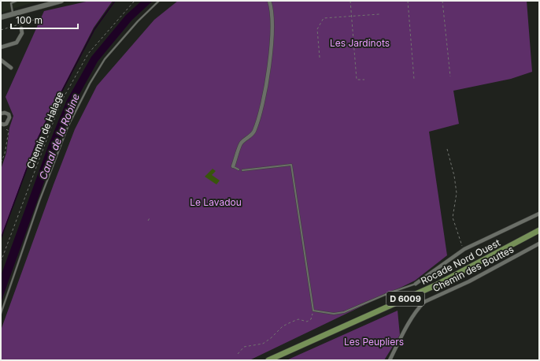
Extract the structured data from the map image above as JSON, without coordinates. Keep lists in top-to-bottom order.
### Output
{
  "streets": {
    "main road": ["Rocade Nord Ouest", "D 6009"],
    "street": ["Chemin des Bouttes"],
    "path": ["Chemin de Halage"]
  },
  "water": ["Canal de la Robine"],
  "parks": ["Les Jardinots", "Le Lavadou", "Les Peupliers"],
  "scale_bar": "100 m"
}
